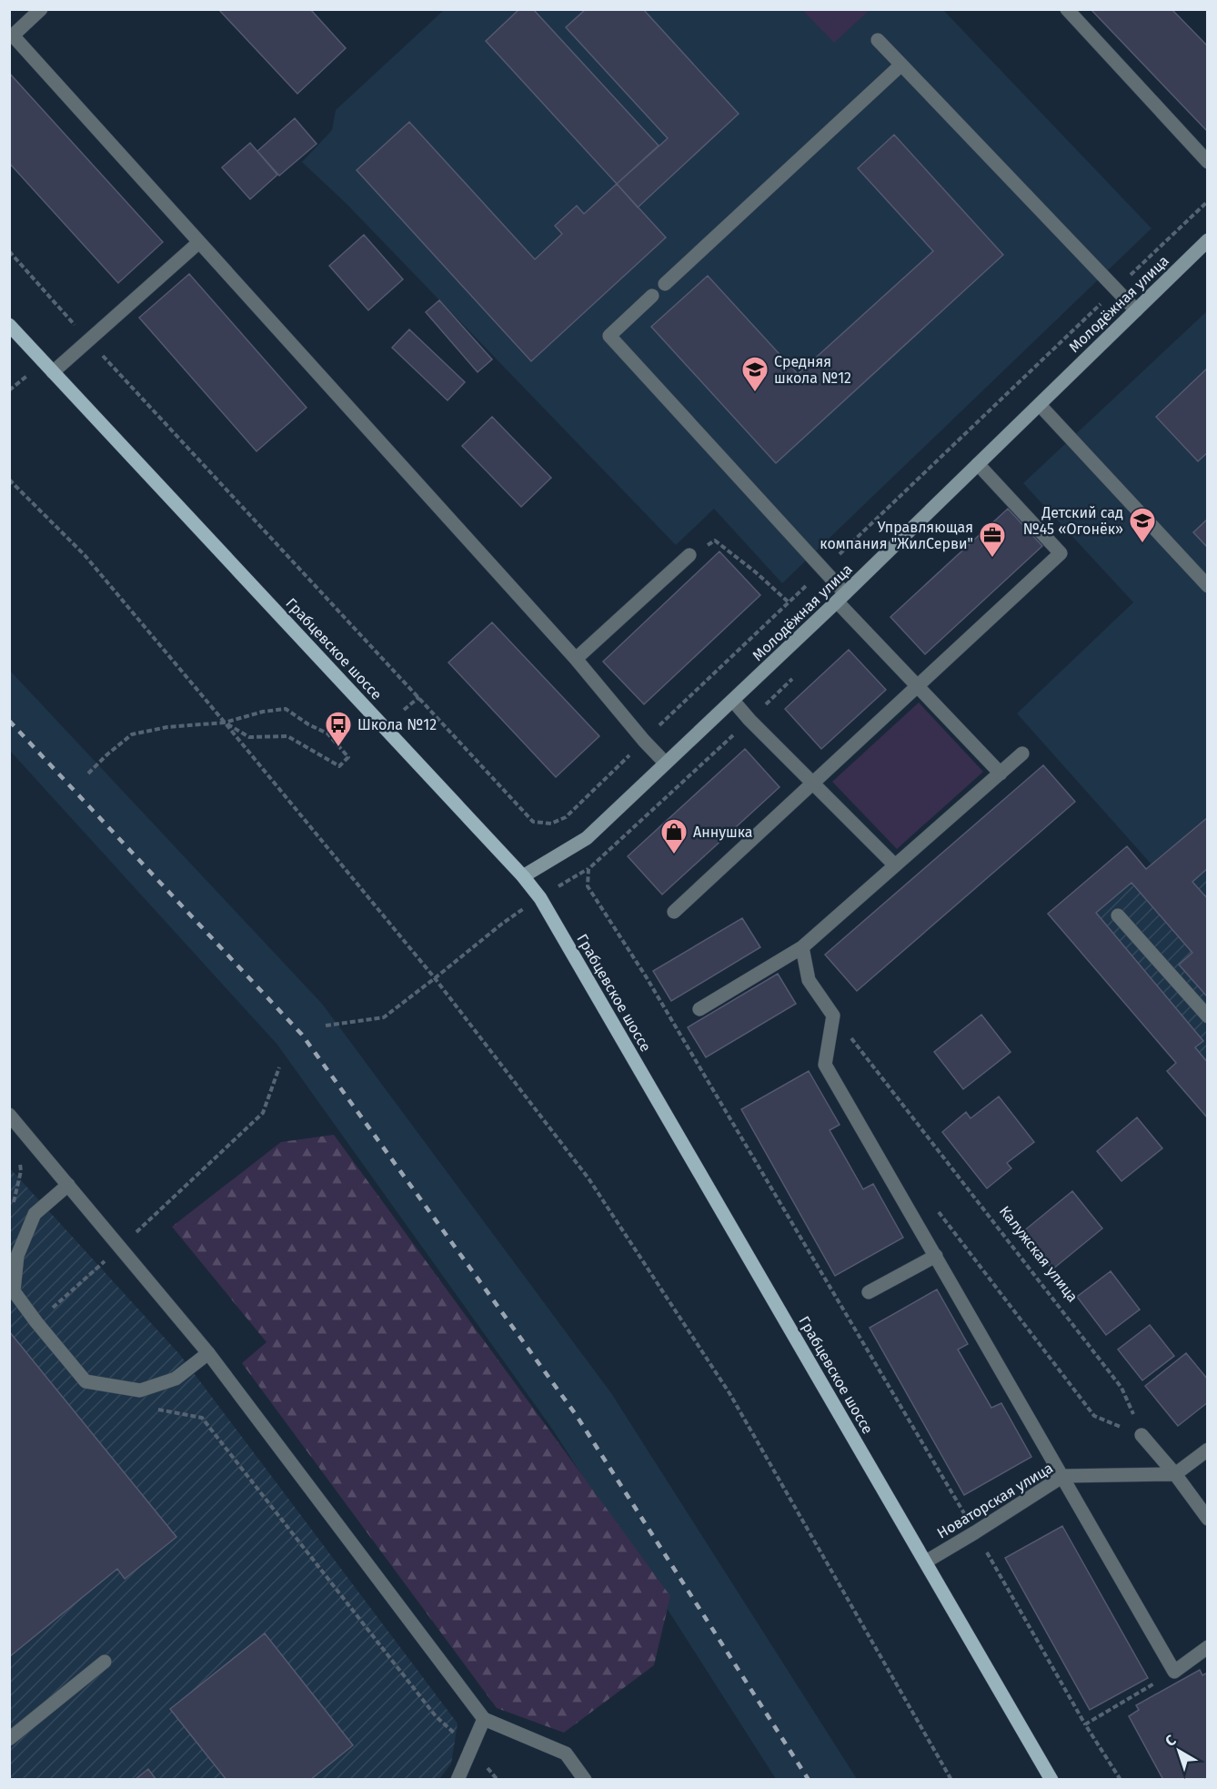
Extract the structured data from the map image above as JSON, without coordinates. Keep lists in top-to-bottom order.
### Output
{
  "streets": {
    "main road": ["Грабцевское шоссе"],
    "street": ["Молодёжная улица", "Новаторская улица"],
    "path": ["Калужская улица"]
  },
  "crossings": [
    ["Молодёжная улица", "Грабцевское шоссе"],
    ["Грабцевское шоссе", "Новаторская улица"]
  ],
  "places": {
    "school or university": ["Средняя школа №12", "Детский сад №45 «Огонёк»"],
    "office": ["Управляющая компания \"ЖилСерви\""],
    "bus stop": ["Школа №12"],
    "shop": ["Аннушка"]
  },
  "north": "top left"
}
